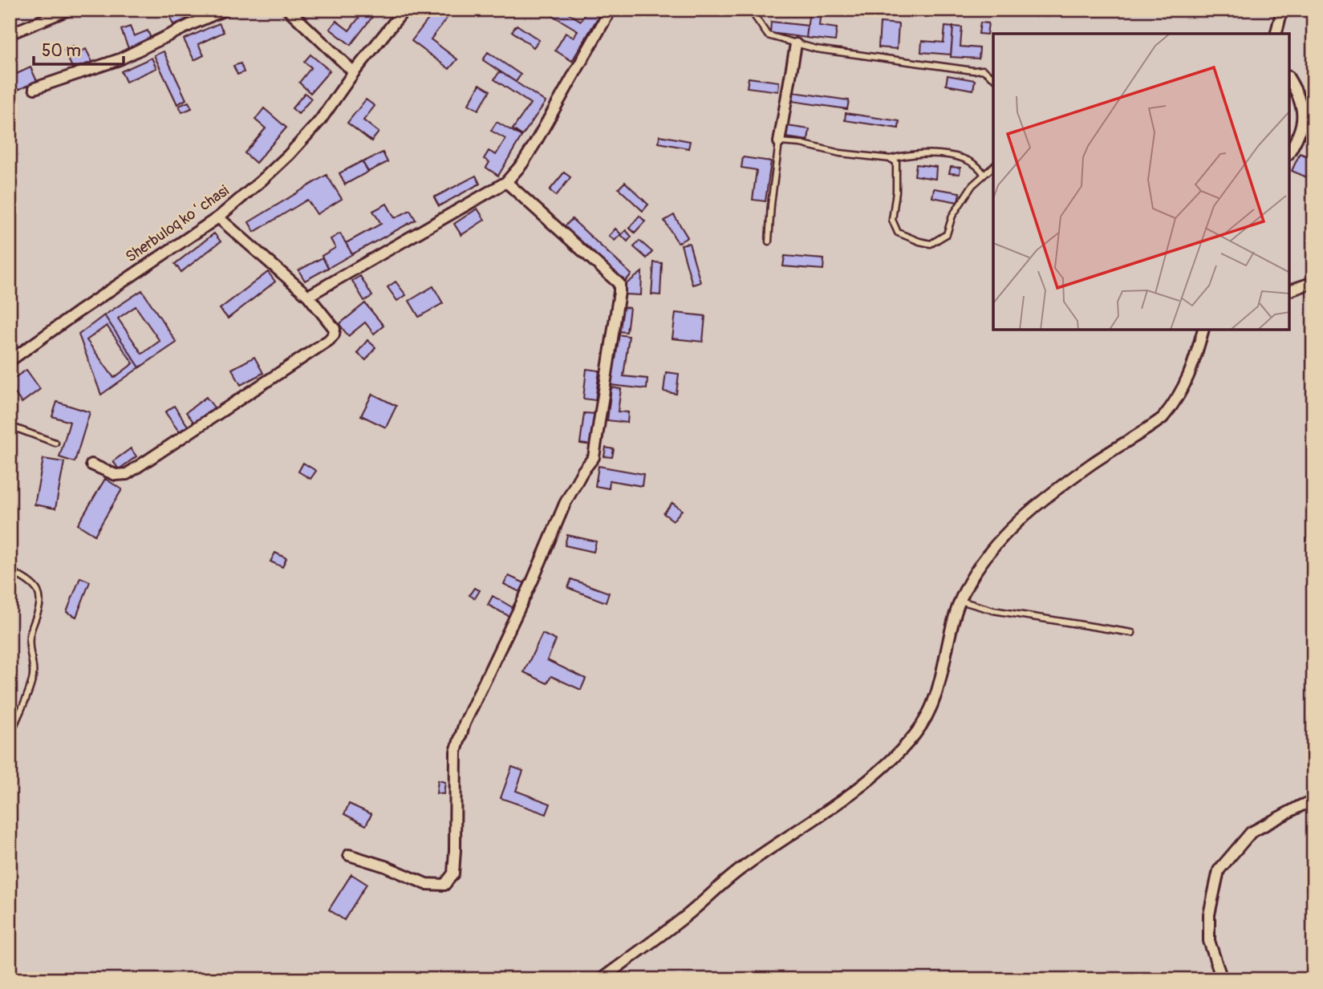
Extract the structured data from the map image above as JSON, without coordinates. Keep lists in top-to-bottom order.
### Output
{
  "streets": {
    "street": ["Sherbuloq koʻchasi"]
  },
  "scale_bar": "50 m"
}
